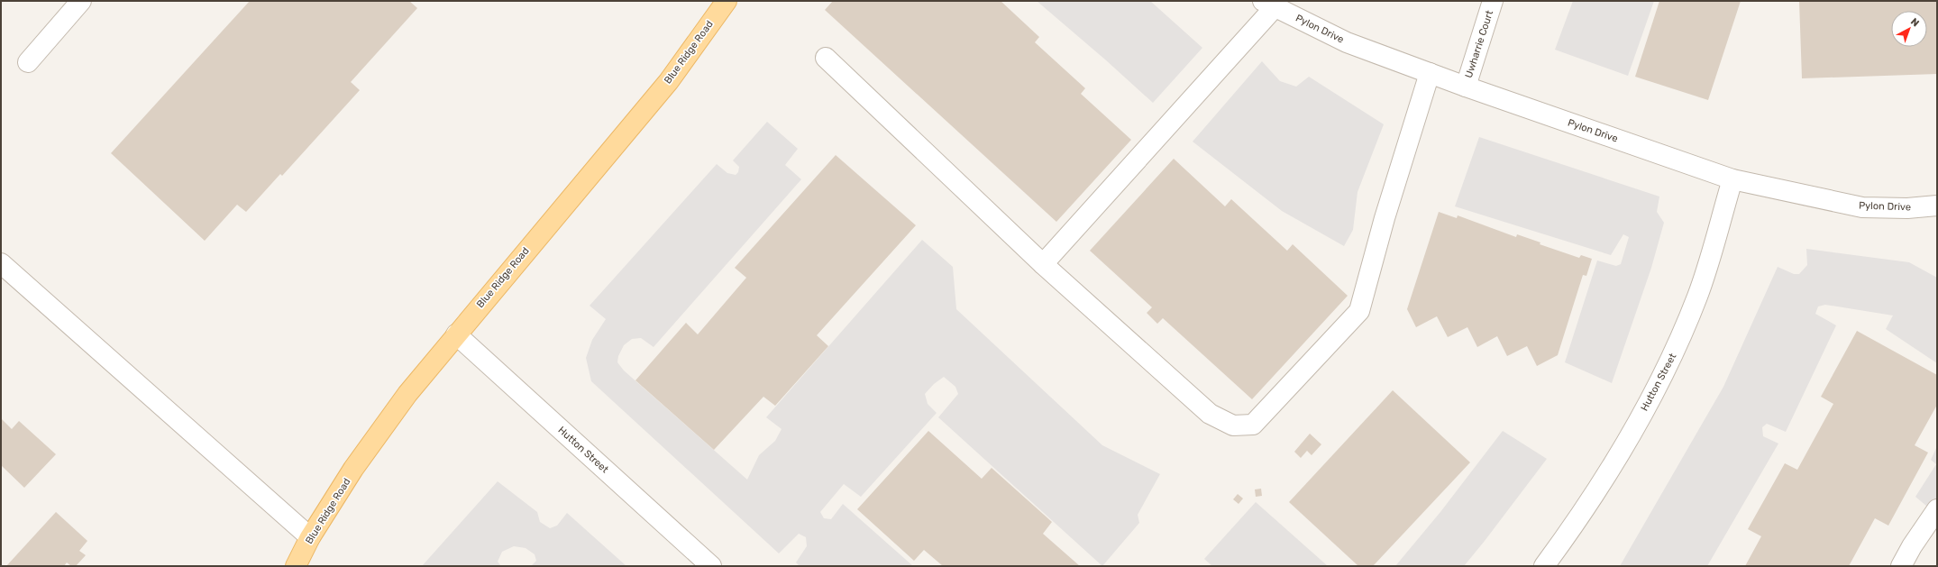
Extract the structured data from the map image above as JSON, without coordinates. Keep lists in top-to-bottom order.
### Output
{
  "streets": {
    "main road": ["Blue Ridge Road"],
    "street": ["Pylon Drive", "Uwharrie Court", "Hutton Street"]
  },
  "crossings": [
    ["Pylon Drive", "Uwharrie Court"],
    ["Pylon Drive", "Hutton Street"],
    ["Blue Ridge Road", "Hutton Street"]
  ],
  "north": "top right"
}
